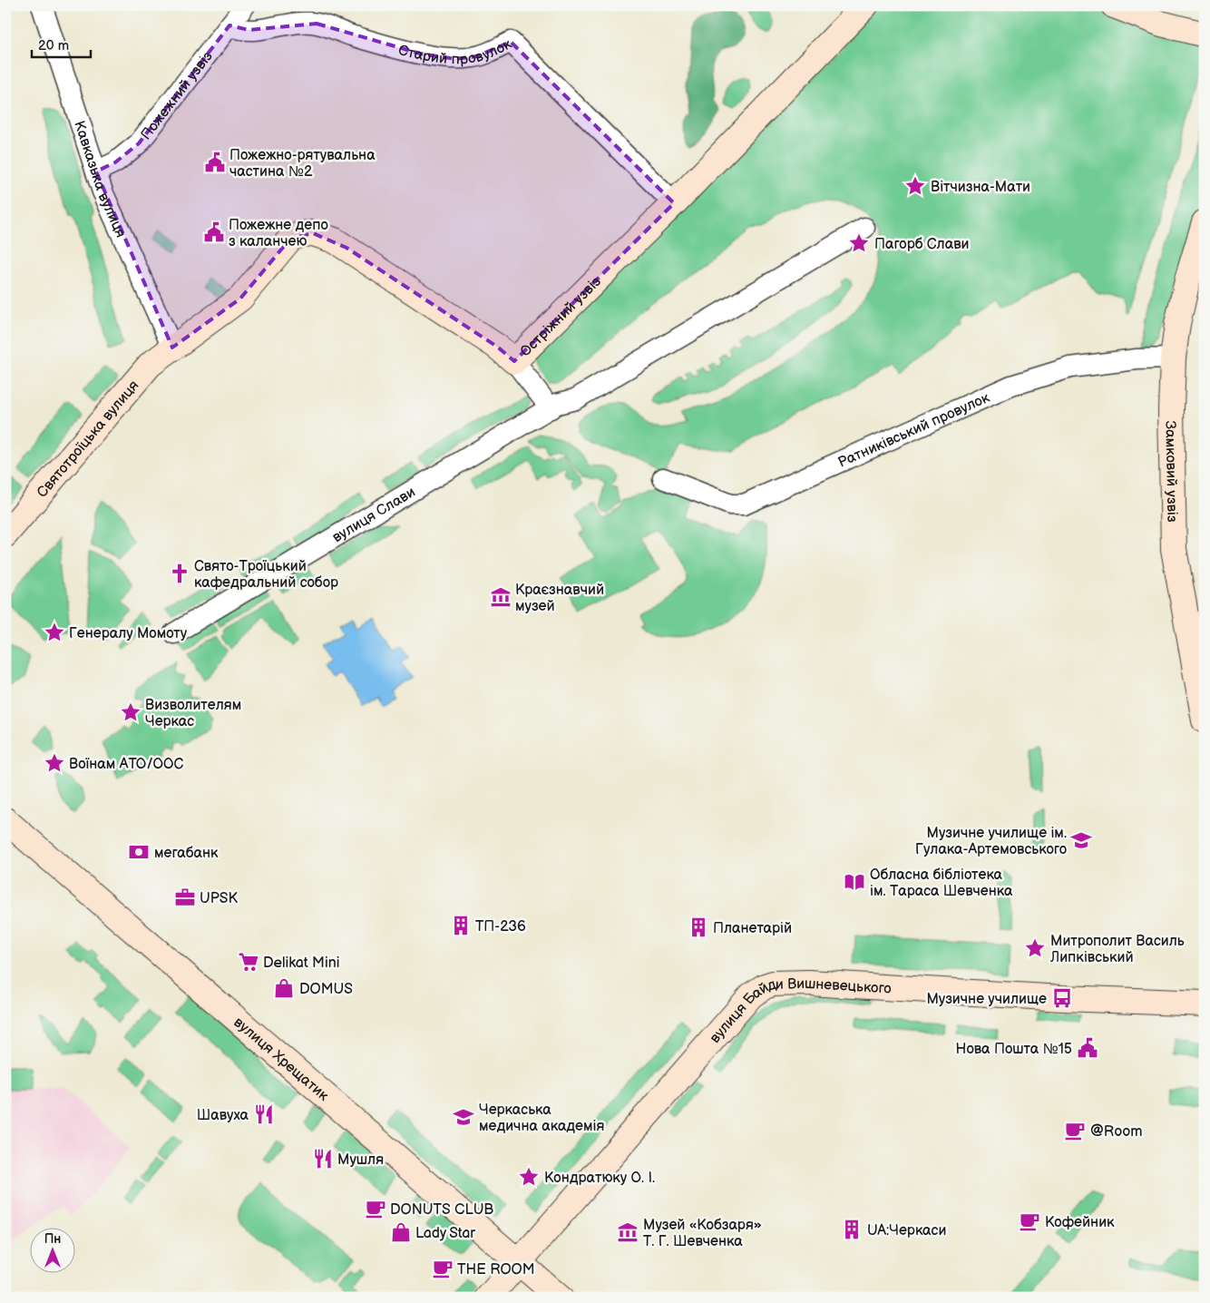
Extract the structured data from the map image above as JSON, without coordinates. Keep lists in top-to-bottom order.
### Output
{
  "streets": {
    "main road": [
      "Остріжний узвіз",
      "Святотроїцька вулиця",
      "Замковий узвіз",
      "вулиця Байди Вишневецького",
      "вулиця Хрещатик"
    ],
    "street": [
      "Старий провулок",
      "Пожежний узвіз",
      "Кавказька вулиця",
      "Ратниківський провулок",
      "вулиця Слави"
    ]
  },
  "crossings": [
    ["Старий провулок", "Пожежний узвіз"],
    ["Старий провулок", "Остріжний узвіз"],
    ["Пожежний узвіз", "Кавказька вулиця"],
    ["Кавказька вулиця", "Остріжний узвіз"],
    ["Кавказька вулиця", "Святотроїцька вулиця"],
    ["Остріжний узвіз", "Святотроїцька вулиця"],
    ["Ратниківський провулок", "Замковий узвіз"],
    ["вулиця Байди Вишневецького", "вулиця Хрещатик"]
  ],
  "places": {
    "public building": ["Пожежно-рятувальна частина №2", "Пожежне депо з каланчею", "Нова Пошта №15"],
    "place": [
      "Вітчизна-Мати",
      "Пагорб Слави",
      "Генералу Момоту",
      "Визволителям Черкас",
      "Воїнам АТО/ООС",
      "Митрополит Василь Липківський",
      "Кондратюку О. І."
    ],
    "church": ["Свято-Троїцький кафедральний собор"],
    "museum": ["Краєзнавчий музей", "Музей «Кобзаря» Т. Г. Шевченка"],
    "school or university": ["Музичне училище ім. Гулака-Артемовського", "Черкаська медична академія"],
    "bank": ["мегабанк"],
    "library": ["Обласна бібліотека ім. Тараса Шевченка"],
    "office": ["UPSK"],
    "building": ["ТП-236", "Планетарій", "UA:Черкаси"],
    "supermarket": ["Delikat Mini"],
    "shop": ["DOMUS", "Lady Star"],
    "bus stop": ["Музичне училище"],
    "restaurant": ["Шавуха", "Мушля"],
    "cafe": [
      "@Room",
      "DONUTS CLUB",
      "Кофейник",
      "THE ROOM"
    ]
  },
  "scale_bar": "20 m",
  "north": "top"
}
